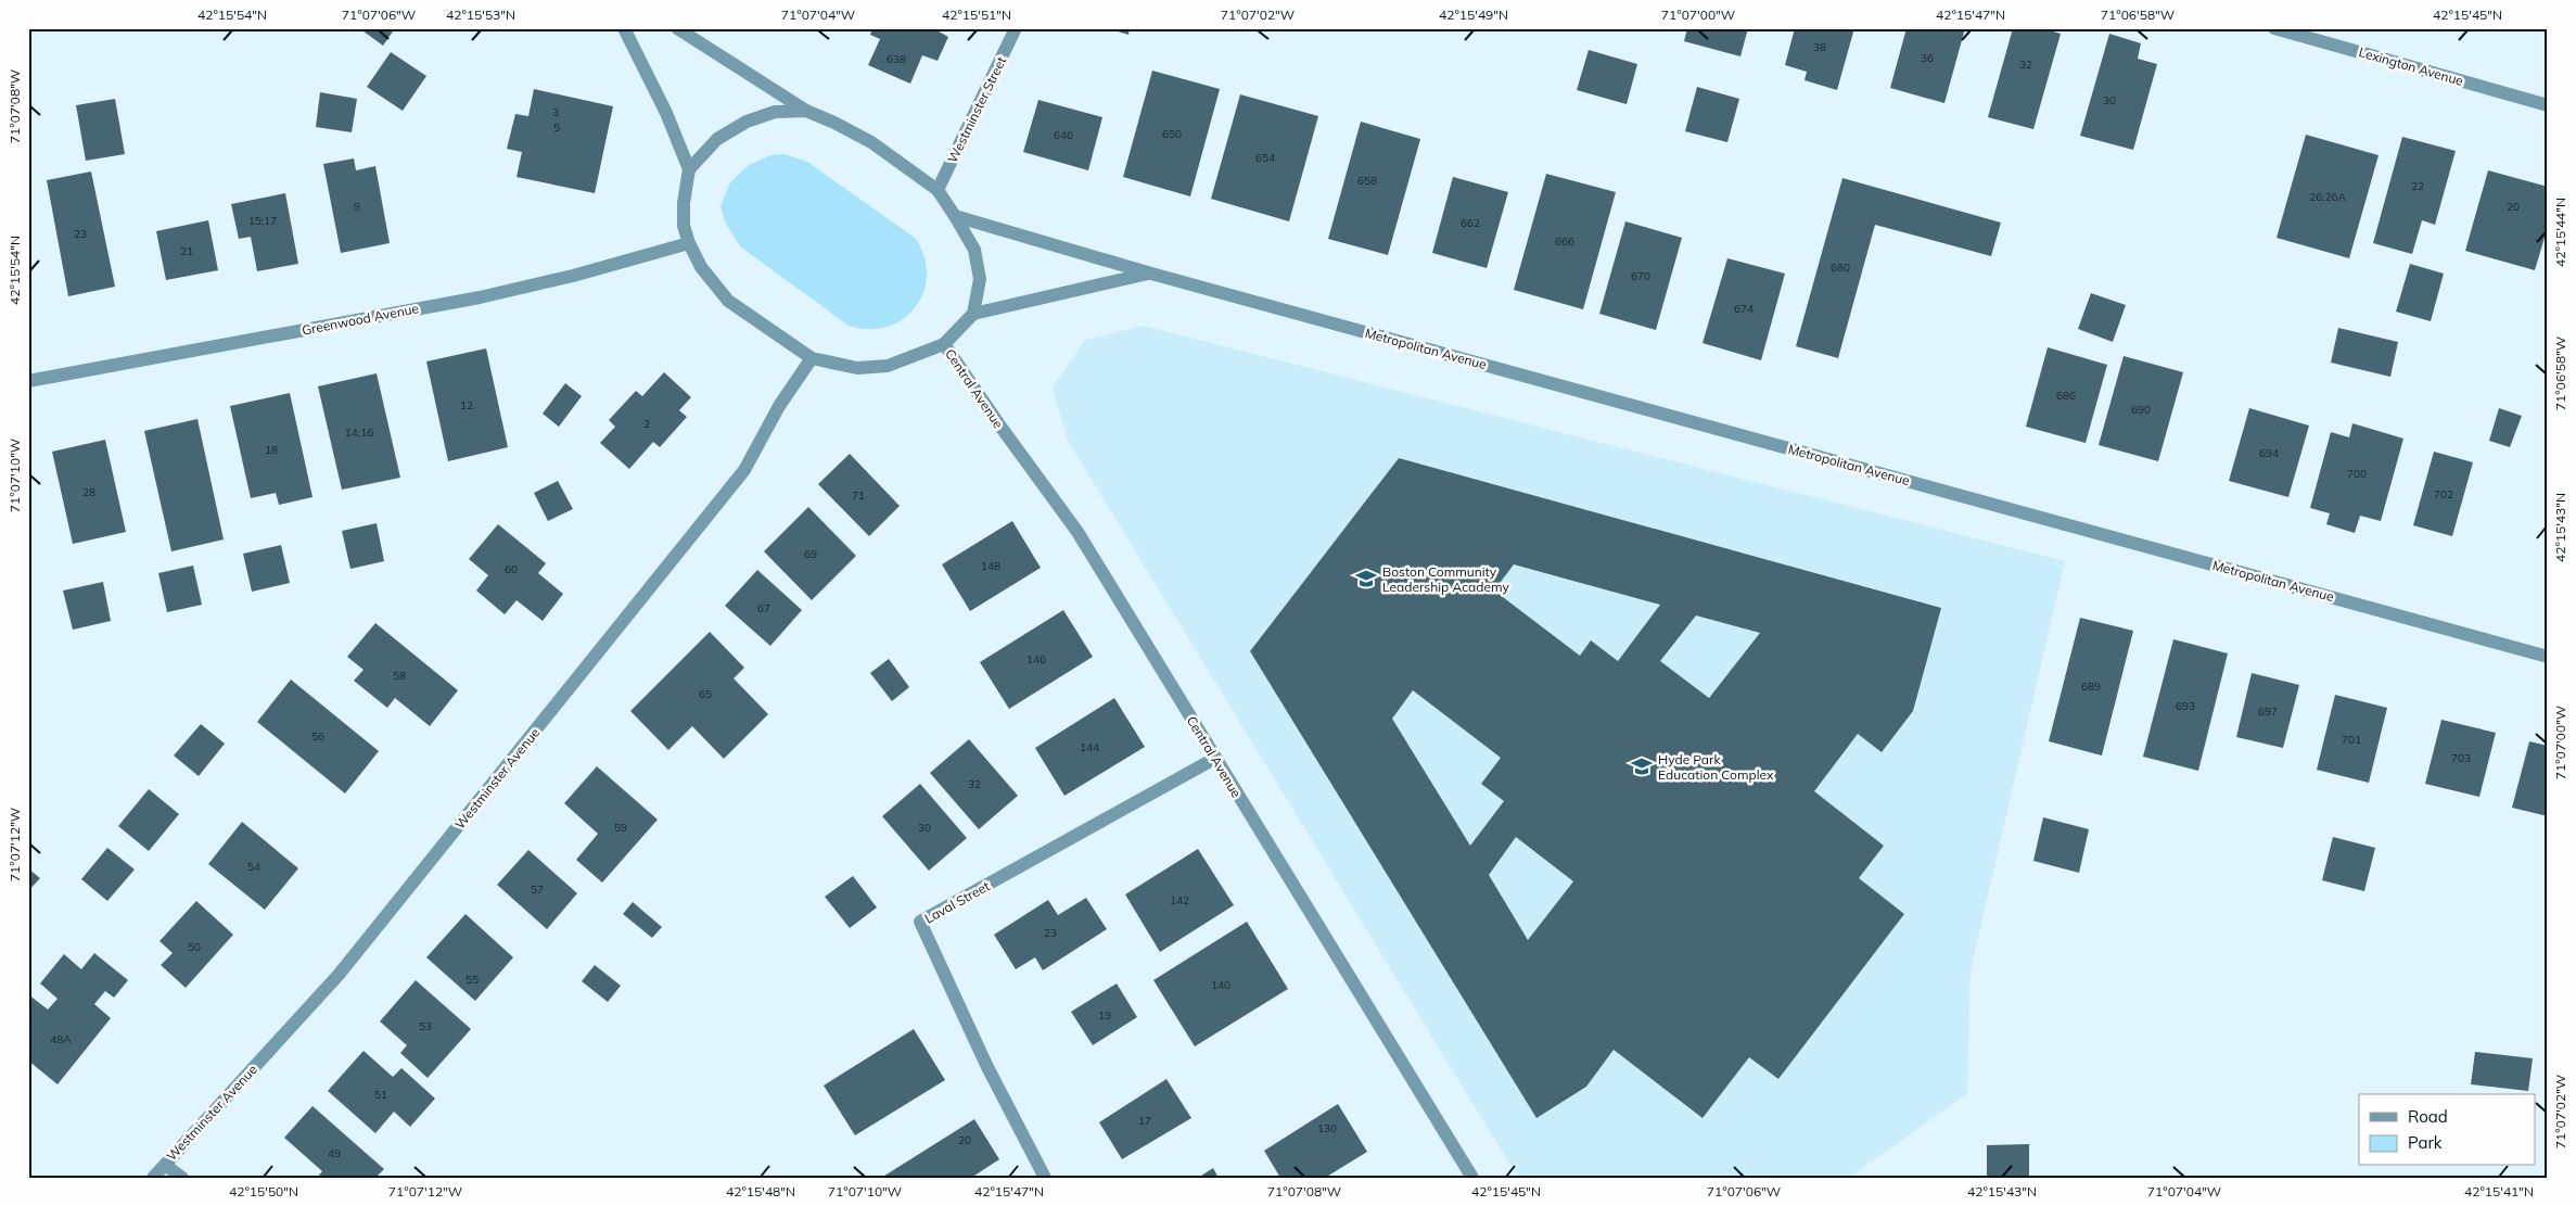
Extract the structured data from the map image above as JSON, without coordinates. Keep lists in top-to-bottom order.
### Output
{
  "streets": {
    "street": [
      "Lexington Avenue",
      "Westminster Street",
      "Greenwood Avenue",
      "Metropolitan Avenue",
      "Central Avenue",
      "Westminster Avenue",
      "Laval Street"
    ]
  },
  "crossings": [
    ["Central Avenue", "Laval Street"]
  ],
  "places": {
    "school or university": ["Boston Community Leadership Academy", "Hyde Park Education Complex"]
  },
  "house_numbers": [
    "38",
    "36",
    "638",
    "32",
    "30",
    "3",
    "5",
    "650",
    "646",
    "654",
    "658",
    "22",
    "26;26A",
    "9",
    "20",
    "15;17",
    "662",
    "23",
    "666",
    "21",
    "680",
    "670",
    "674",
    "686",
    "12",
    "690",
    "2",
    "14;16",
    "18",
    "694",
    "700",
    "28",
    "702",
    "71",
    "69",
    "148",
    "60",
    "67",
    "146",
    "58",
    "689",
    "65",
    "693",
    "697",
    "56",
    "701",
    "144",
    "703",
    "32",
    "59",
    "30",
    "54",
    "57",
    "142",
    "23",
    "50",
    "55",
    "140",
    "19",
    "53",
    "48A",
    "51",
    "17",
    "130",
    "20",
    "49"
  ],
  "legend": ["Road", "Park"],
  "coordinates": [
    "42°15'54\"N",
    "71°07'06\"W",
    "42°15'53\"N",
    "71°07'04\"W",
    "42°15'51\"N",
    "71°07'02\"W",
    "42°15'49\"N",
    "71°07'00\"W",
    "42°15'47\"N",
    "71°06'58\"W",
    "42°15'45\"N",
    "71°07'08\"W",
    "42°15'44\"N",
    "71°07'10\"W",
    "42°15'43\"N",
    "71°07'12\"W",
    "42°15'50\"N",
    "42°15'48\"N",
    "42°15'41\"N"
  ]
}
